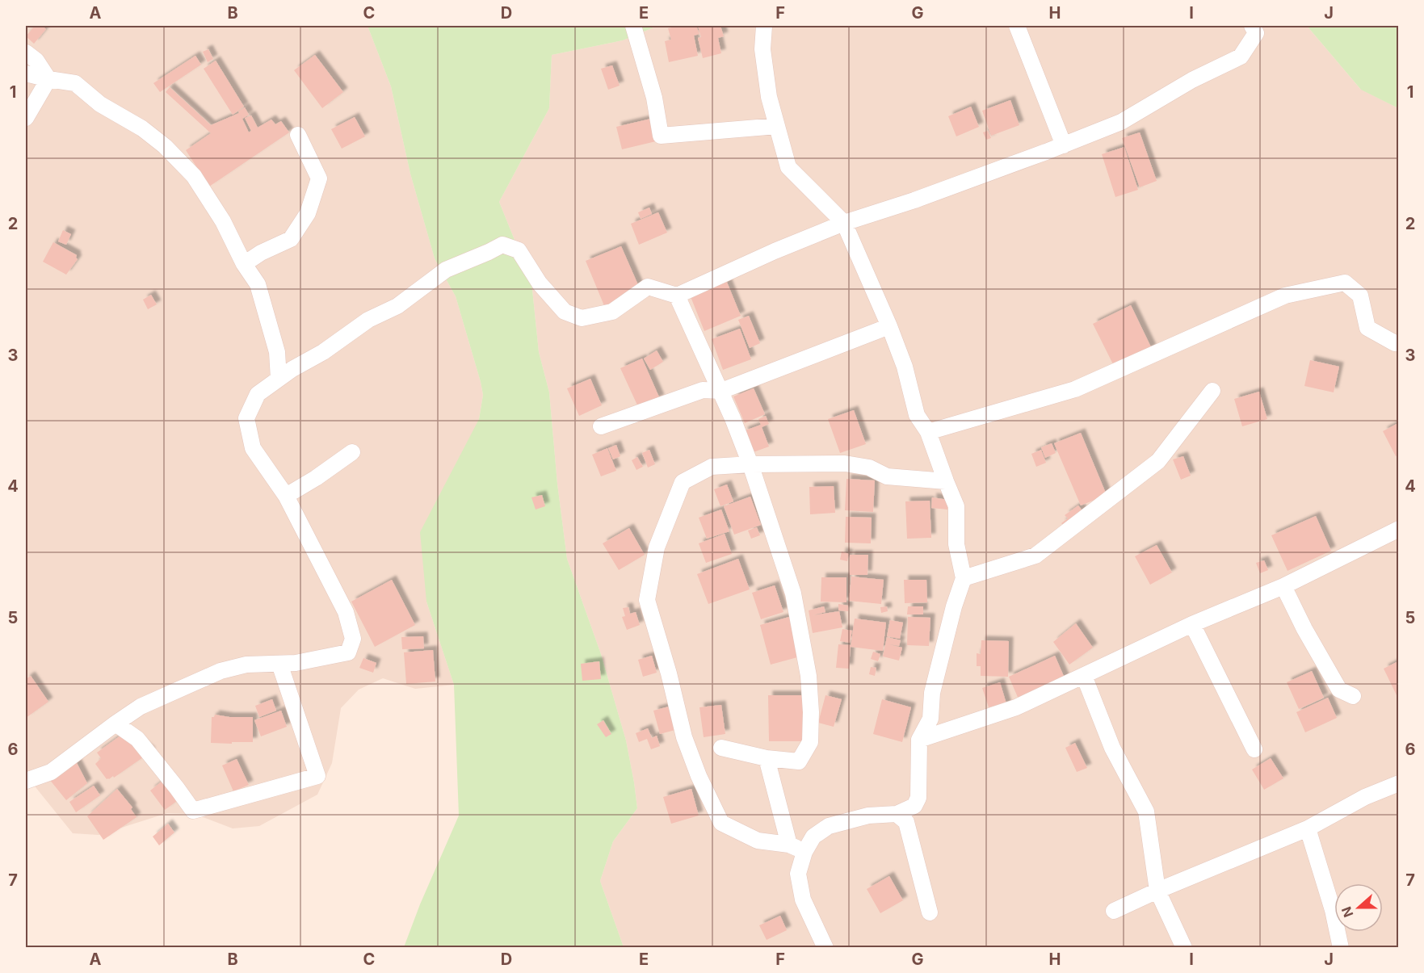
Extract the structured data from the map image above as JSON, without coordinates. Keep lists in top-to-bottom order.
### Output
{
  "north": "left",
  "grid": {
    "columns": [
      "A",
      "B",
      "C",
      "D",
      "E",
      "F",
      "G",
      "H",
      "I",
      "J"
    ],
    "rows": [
      "1",
      "2",
      "3",
      "4",
      "5",
      "6",
      "7"
    ]
  }
}
